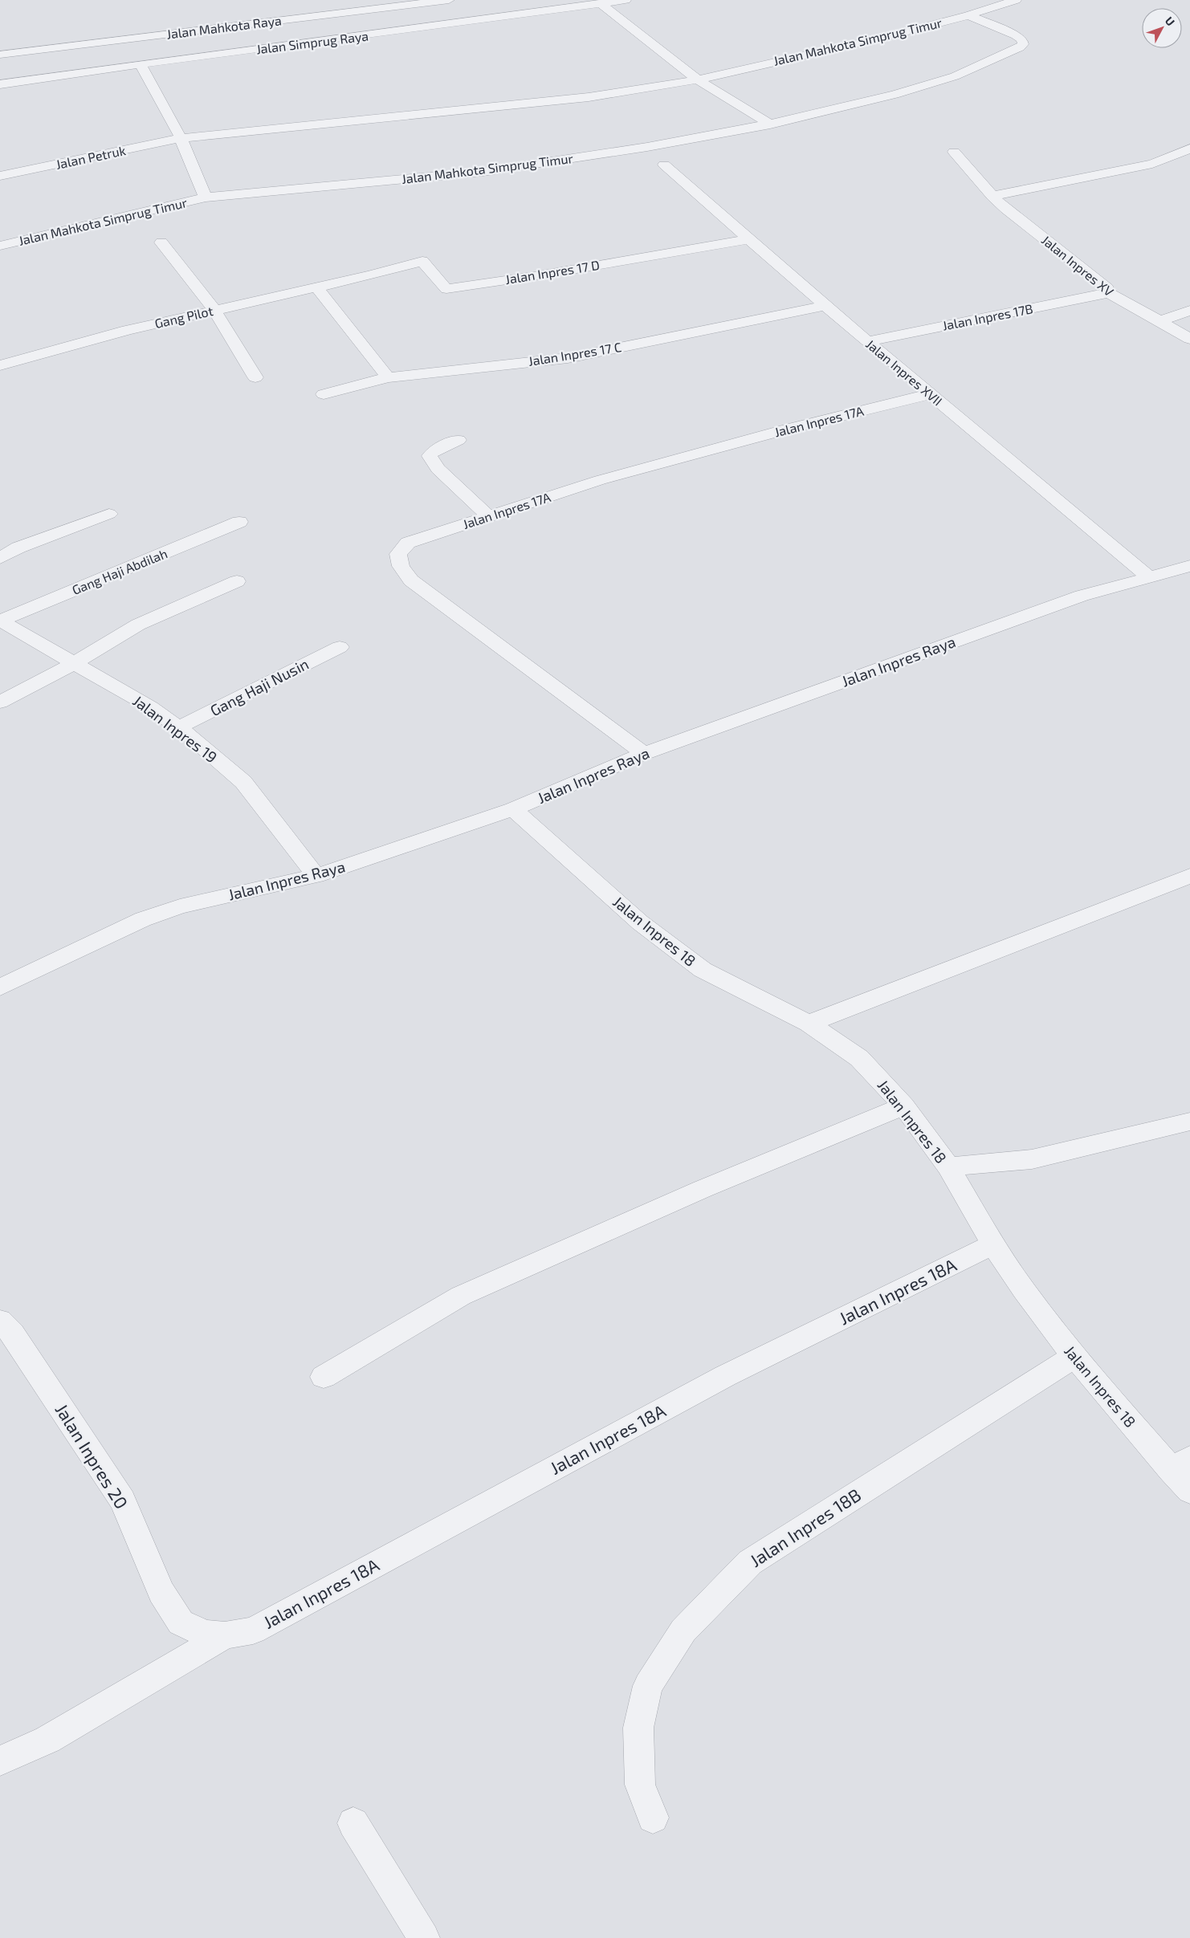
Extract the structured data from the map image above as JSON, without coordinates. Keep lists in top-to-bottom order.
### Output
{
  "streets": {
    "street": [
      "Jalan Mahkota Raya",
      "Jalan Mahkota Simprug Timur",
      "Jalan Simprug Raya",
      "Jalan Petruk",
      "Jalan Inpres XV",
      "Jalan Inpres 17 D",
      "Gang Pilot",
      "Jalan Inpres 17B",
      "Jalan Inpres 17 C",
      "Jalan Inpres XVII",
      "Jalan Inpres 17A",
      "Gang Haji Abdilah",
      "Jalan Inpres Raya",
      "Gang Haji Nusin",
      "Jalan Inpres 19",
      "Jalan Inpres 18",
      "Jalan Inpres 18A",
      "Jalan Inpres 20",
      "Jalan Inpres 18B"
    ]
  },
  "crossings": [
    ["Jalan Mahkota Simprug Timur", "Jalan Simprug Raya"],
    ["Jalan Mahkota Simprug Timur", "Jalan Petruk"],
    ["Jalan Inpres XV", "Jalan Inpres 17B"],
    ["Jalan Inpres 17 D", "Gang Pilot"],
    ["Jalan Inpres 17 D", "Jalan Inpres XVII"],
    ["Jalan Inpres 17B", "Jalan Inpres XVII"],
    ["Jalan Inpres 17 C", "Jalan Inpres XVII"],
    ["Jalan Inpres XVII", "Jalan Inpres 17A"],
    ["Jalan Inpres XVII", "Jalan Inpres Raya"],
    ["Jalan Inpres 17A", "Jalan Inpres Raya"],
    ["Gang Haji Abdilah", "Jalan Inpres 19"],
    ["Jalan Inpres Raya", "Jalan Inpres 19"],
    ["Jalan Inpres Raya", "Jalan Inpres 18"],
    ["Gang Haji Nusin", "Jalan Inpres 19"],
    ["Jalan Inpres 18", "Jalan Inpres 18A"],
    ["Jalan Inpres 18", "Jalan Inpres 18B"],
    ["Jalan Inpres 18A", "Jalan Inpres 20"]
  ],
  "north": "top right"
}
